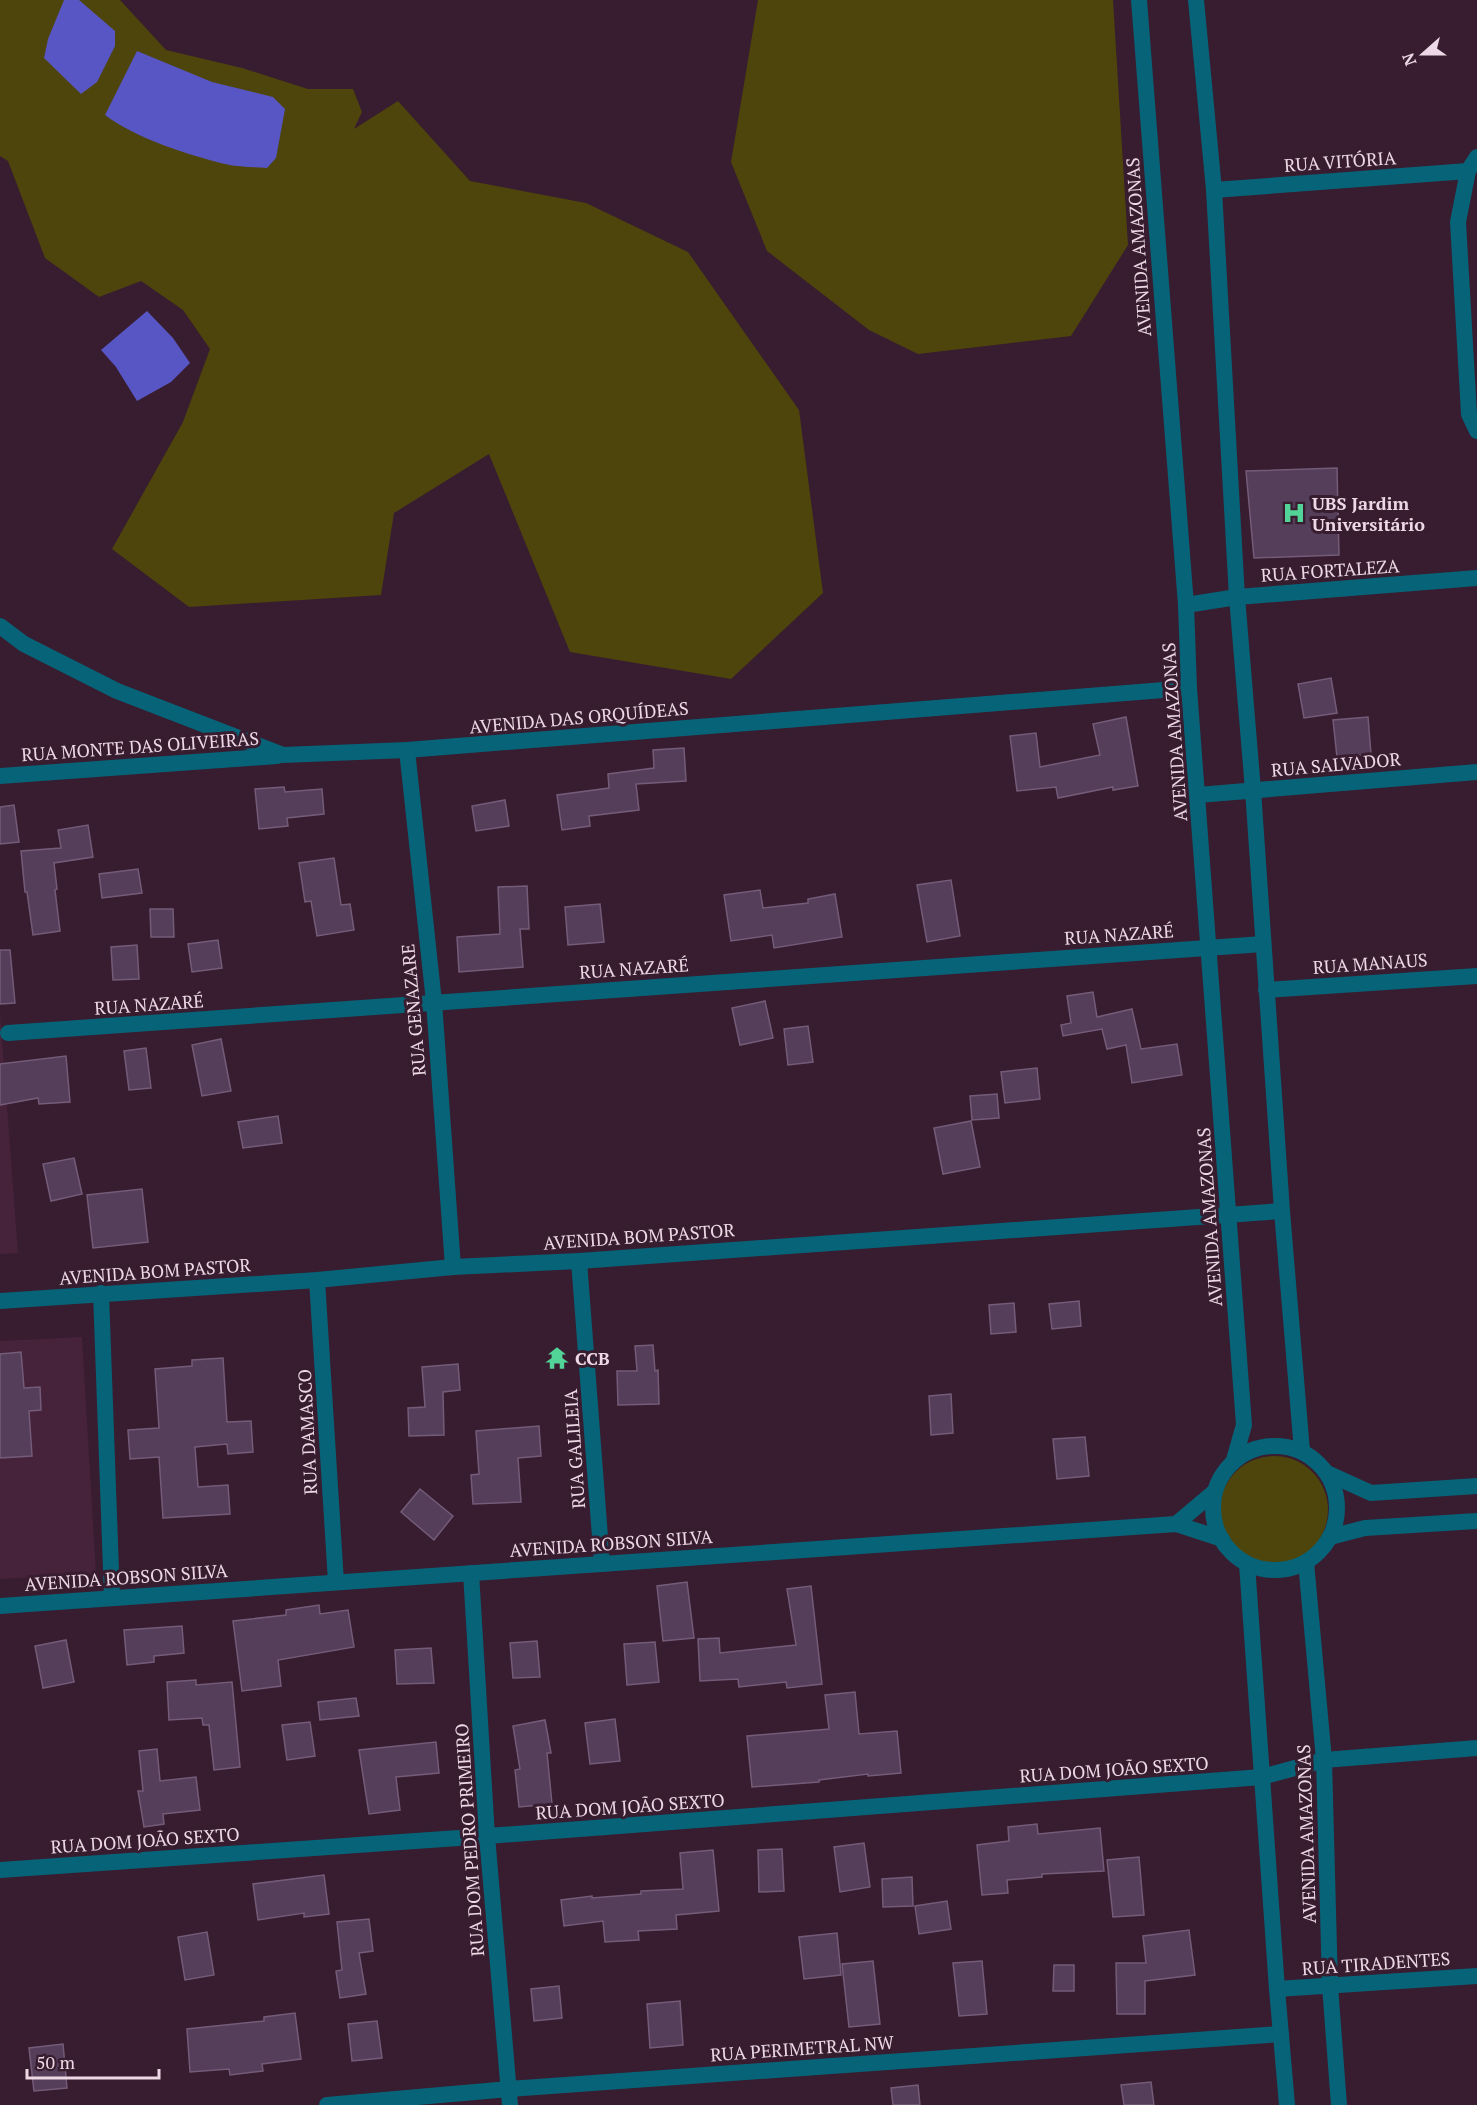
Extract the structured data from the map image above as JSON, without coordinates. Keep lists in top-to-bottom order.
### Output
{
  "streets": {
    "street": [
      "RUA VITÓRIA",
      "AVENIDA AMAZONAS",
      "RUA FORTALEZA",
      "AVENIDA DAS ORQUÍDEAS",
      "RUA MONTE DAS OLIVEIRAS",
      "RUA SALVADOR",
      "RUA NAZARÉ",
      "RUA MANAUS",
      "RUA GENAZARE",
      "AVENIDA BOM PASTOR",
      "RUA DAMASCO",
      "RUA GALILEIA",
      "AVENIDA ROBSON SILVA",
      "RUA DOM JOÃO SEXTO",
      "RUA DOM PEDRO PRIMEIRO",
      "RUA TIRADENTES",
      "RUA PERIMETRAL NW"
    ]
  },
  "crossings": [
    ["AVENIDA AMAZONAS", "RUA FORTALEZA"],
    ["AVENIDA AMAZONAS", "AVENIDA DAS ORQUÍDEAS"],
    ["AVENIDA AMAZONAS", "RUA SALVADOR"],
    ["AVENIDA AMAZONAS", "RUA NAZARÉ"],
    ["AVENIDA AMAZONAS", "AVENIDA BOM PASTOR"],
    ["AVENIDA AMAZONAS", "AVENIDA ROBSON SILVA"],
    ["AVENIDA AMAZONAS", "RUA DOM JOÃO SEXTO"],
    ["AVENIDA AMAZONAS", "RUA TIRADENTES"],
    ["AVENIDA AMAZONAS", "RUA PERIMETRAL NW"],
    ["AVENIDA DAS ORQUÍDEAS", "RUA MONTE DAS OLIVEIRAS"],
    ["AVENIDA DAS ORQUÍDEAS", "RUA GENAZARE"],
    ["RUA NAZARÉ", "RUA GENAZARE"],
    ["RUA GENAZARE", "AVENIDA BOM PASTOR"],
    ["AVENIDA BOM PASTOR", "RUA DAMASCO"],
    ["AVENIDA BOM PASTOR", "RUA GALILEIA"],
    ["RUA DAMASCO", "AVENIDA ROBSON SILVA"],
    ["RUA GALILEIA", "AVENIDA ROBSON SILVA"],
    ["AVENIDA ROBSON SILVA", "RUA DOM PEDRO PRIMEIRO"],
    ["RUA DOM JOÃO SEXTO", "RUA DOM PEDRO PRIMEIRO"],
    ["RUA DOM PEDRO PRIMEIRO", "RUA PERIMETRAL NW"]
  ],
  "places": {
    "hospital": ["UBS Jardim Universitário"],
    "temple": ["CCB"]
  },
  "scale_bar": "50 m",
  "north": "left"
}
